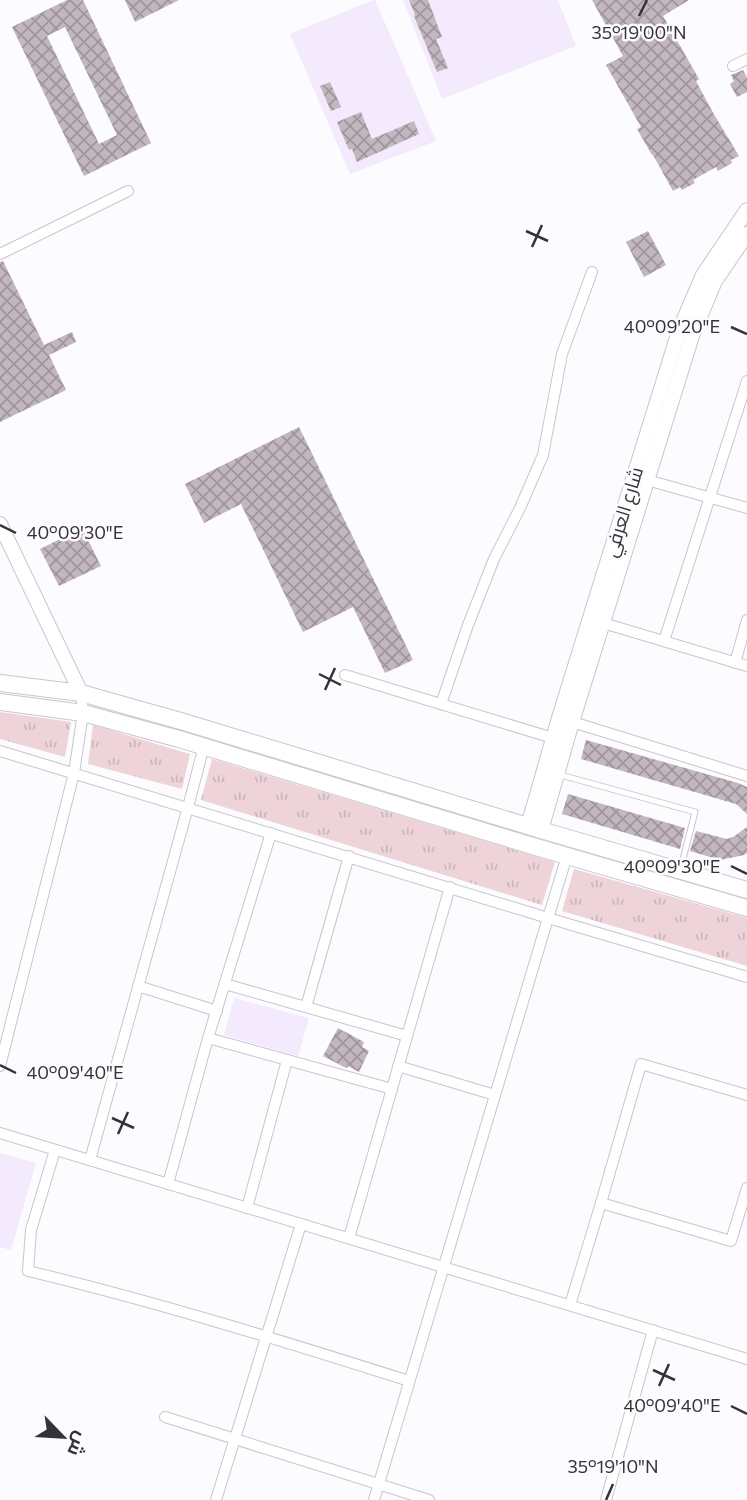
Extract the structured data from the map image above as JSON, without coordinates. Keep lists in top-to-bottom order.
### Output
{
  "streets": {
    "street": ["شارع العرفي"]
  },
  "north": "bottom right",
  "coordinates": [
    "35°19'00\"N",
    "40°09'20\"E",
    "40°09'30\"E",
    "40°09'40\"E",
    "35°19'10\"N"
  ]
}
